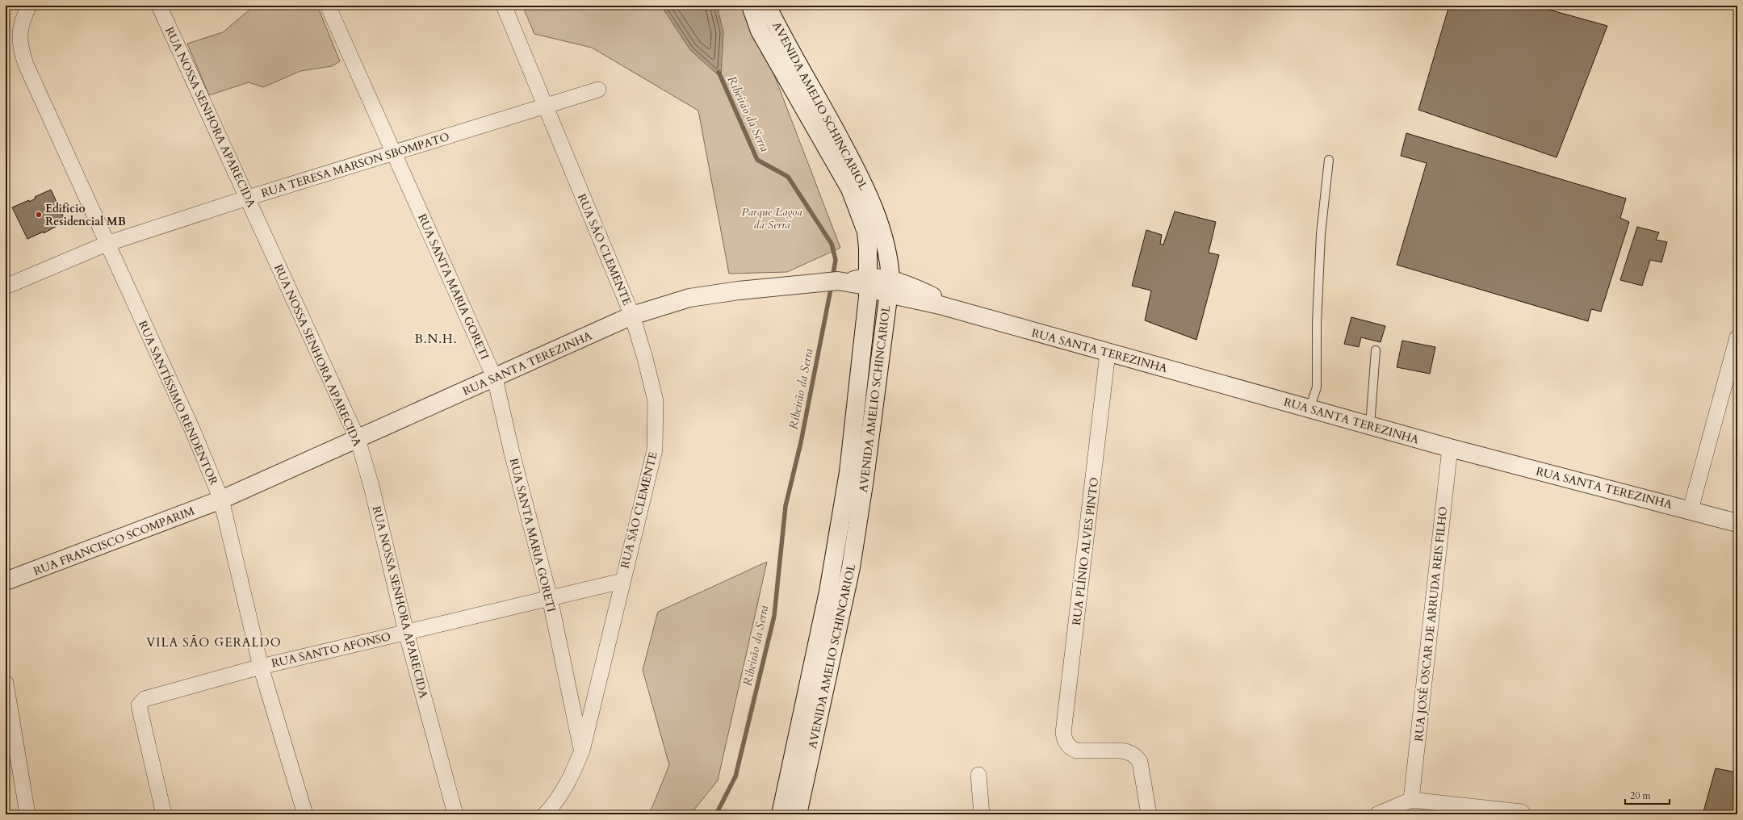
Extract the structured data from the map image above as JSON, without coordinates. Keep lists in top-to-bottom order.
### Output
{
  "streets": {
    "street": [
      "AVENIDA AMELIO SCHINCARIOL",
      "RUA NOSSA SENHORA APARECIDA",
      "RUA TERESA MARSON SBOMPATO",
      "RUA SÃO CLEMENTE",
      "RUA SANTA MARIA GORETI",
      "RUA SANTA TEREZINHA",
      "RUA SANTÍSSIMO RENDENTOR",
      "RUA FRANCISCO SCOMPARIM",
      "RUA PLÍNIO ALVES PINTO",
      "RUA JOSÉ OSCAR DE ARRUDA REIS FILHO",
      "RUA SANTO AFONSO"
    ]
  },
  "crossings": [
    ["AVENIDA AMELIO SCHINCARIOL", "RUA SANTA TEREZINHA"],
    ["RUA NOSSA SENHORA APARECIDA", "RUA TERESA MARSON SBOMPATO"],
    ["RUA NOSSA SENHORA APARECIDA", "RUA SANTA TEREZINHA"],
    ["RUA NOSSA SENHORA APARECIDA", "RUA SANTO AFONSO"],
    ["RUA TERESA MARSON SBOMPATO", "RUA SÃO CLEMENTE"],
    ["RUA TERESA MARSON SBOMPATO", "RUA SANTA MARIA GORETI"],
    ["RUA TERESA MARSON SBOMPATO", "RUA SANTÍSSIMO RENDENTOR"],
    ["RUA SÃO CLEMENTE", "RUA SANTA MARIA GORETI"],
    ["RUA SÃO CLEMENTE", "RUA SANTA TEREZINHA"],
    ["RUA SÃO CLEMENTE", "RUA SANTO AFONSO"],
    ["RUA SANTA MARIA GORETI", "RUA SANTA TEREZINHA"],
    ["RUA SANTA MARIA GORETI", "RUA SANTO AFONSO"],
    ["RUA SANTA TEREZINHA", "RUA SANTÍSSIMO RENDENTOR"],
    ["RUA SANTA TEREZINHA", "RUA FRANCISCO SCOMPARIM"],
    ["RUA SANTA TEREZINHA", "RUA PLÍNIO ALVES PINTO"],
    ["RUA SANTA TEREZINHA", "RUA JOSÉ OSCAR DE ARRUDA REIS FILHO"],
    ["RUA SANTÍSSIMO RENDENTOR", "RUA FRANCISCO SCOMPARIM"],
    ["RUA SANTÍSSIMO RENDENTOR", "RUA SANTO AFONSO"]
  ],
  "districts": ["B.N.H.", "VILA SÃO GERALDO"],
  "water": ["Ribeirão da Serra"],
  "parks": ["Parque Lagoa da Serra"],
  "places": ["Edifício Residencial MB"],
  "scale_bar": "20 m"
}
